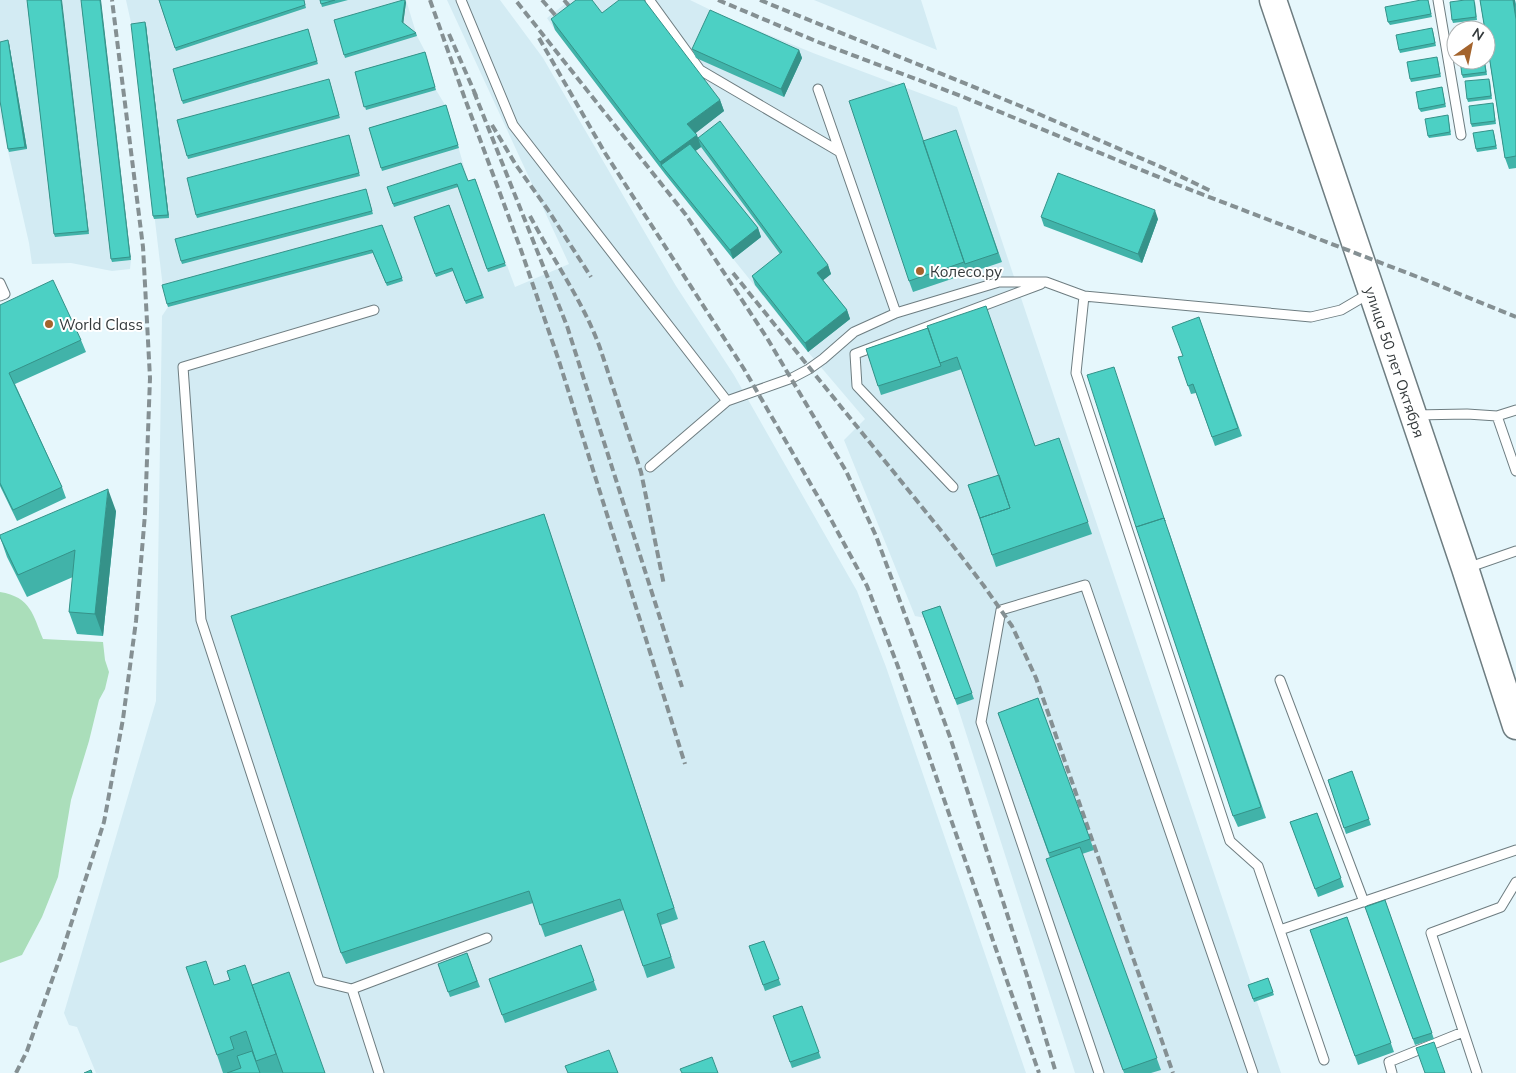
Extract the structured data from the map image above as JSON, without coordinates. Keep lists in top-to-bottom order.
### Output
{
  "streets": {
    "main road": ["улица 50 лет Октября"]
  },
  "places": ["Колесо.ру", "World Class"],
  "north": "top right"
}
